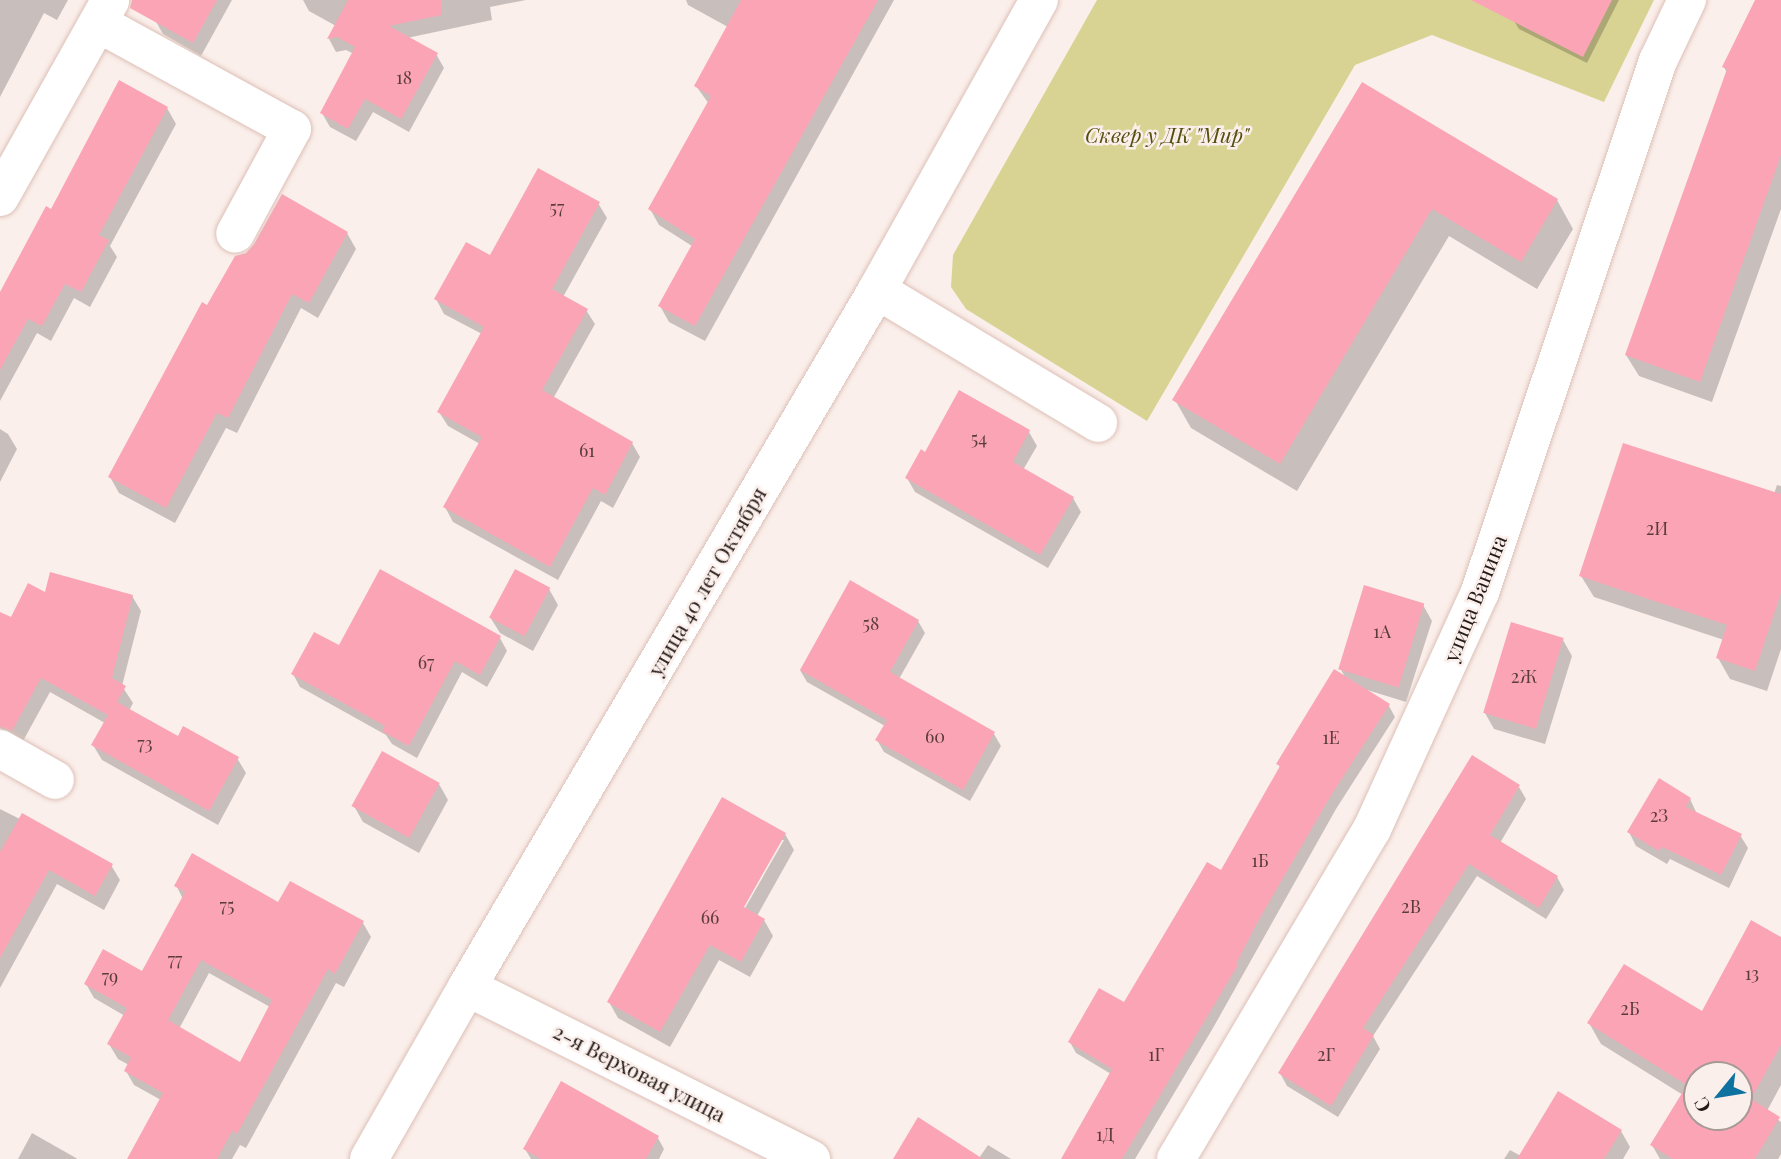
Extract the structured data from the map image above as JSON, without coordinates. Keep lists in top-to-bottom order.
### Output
{
  "streets": {
    "street": ["улица 40 лет Октября", "улица Ванина", "2-я Верховая улица"]
  },
  "crossings": [
    ["улица 40 лет Октября", "2-я Верховая улица"]
  ],
  "parks": ["Сквер у ДК \"Мир\""],
  "house_numbers": [
    "18",
    "57",
    "54",
    "61",
    "2И",
    "58",
    "1А",
    "67",
    "2Ж",
    "60",
    "1Е",
    "73",
    "2З",
    "1Б",
    "75",
    "2В",
    "66",
    "77",
    "13",
    "79",
    "2Б",
    "1Г",
    "2Г",
    "1Д"
  ],
  "north": "bottom left"
}
